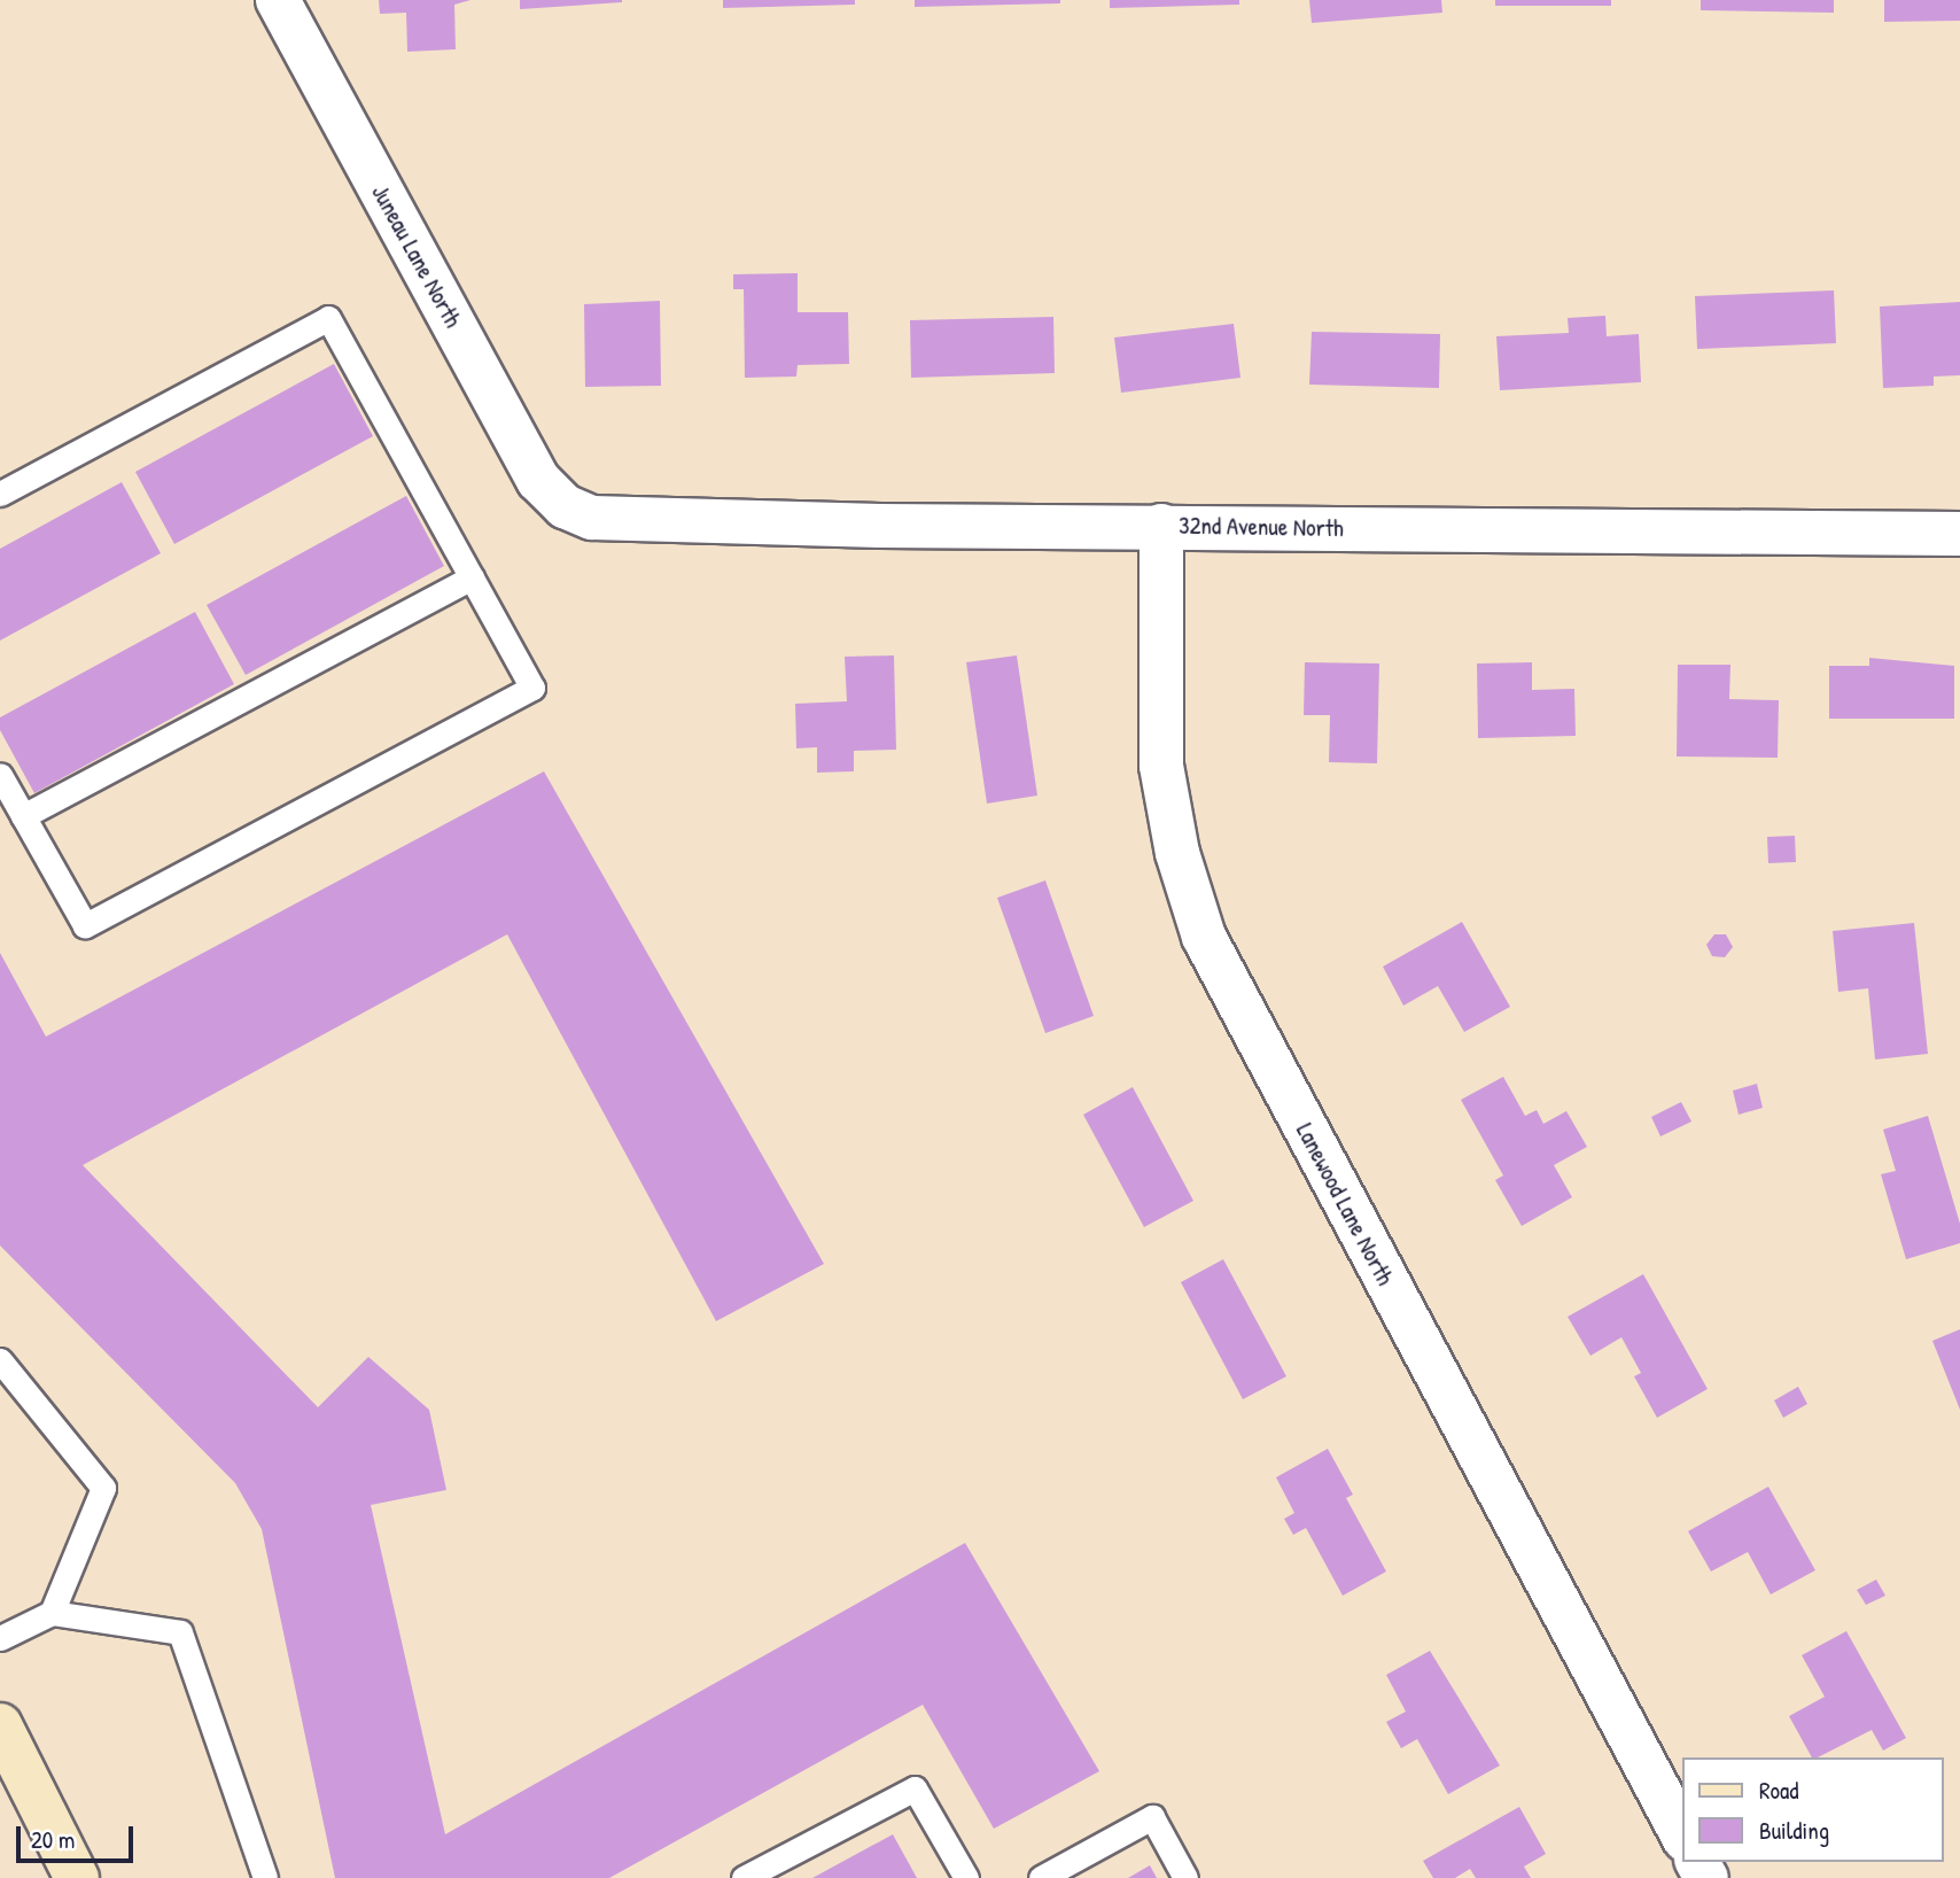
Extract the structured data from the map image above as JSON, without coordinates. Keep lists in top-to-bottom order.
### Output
{
  "streets": {
    "street": ["Juneau Lane North", "32nd Avenue North", "Lanewood Lane North"]
  },
  "crossings": [
    ["Juneau Lane North", "32nd Avenue North"],
    ["32nd Avenue North", "Lanewood Lane North"]
  ],
  "legend": ["Road", "Building"],
  "scale_bar": "20 m"
}
